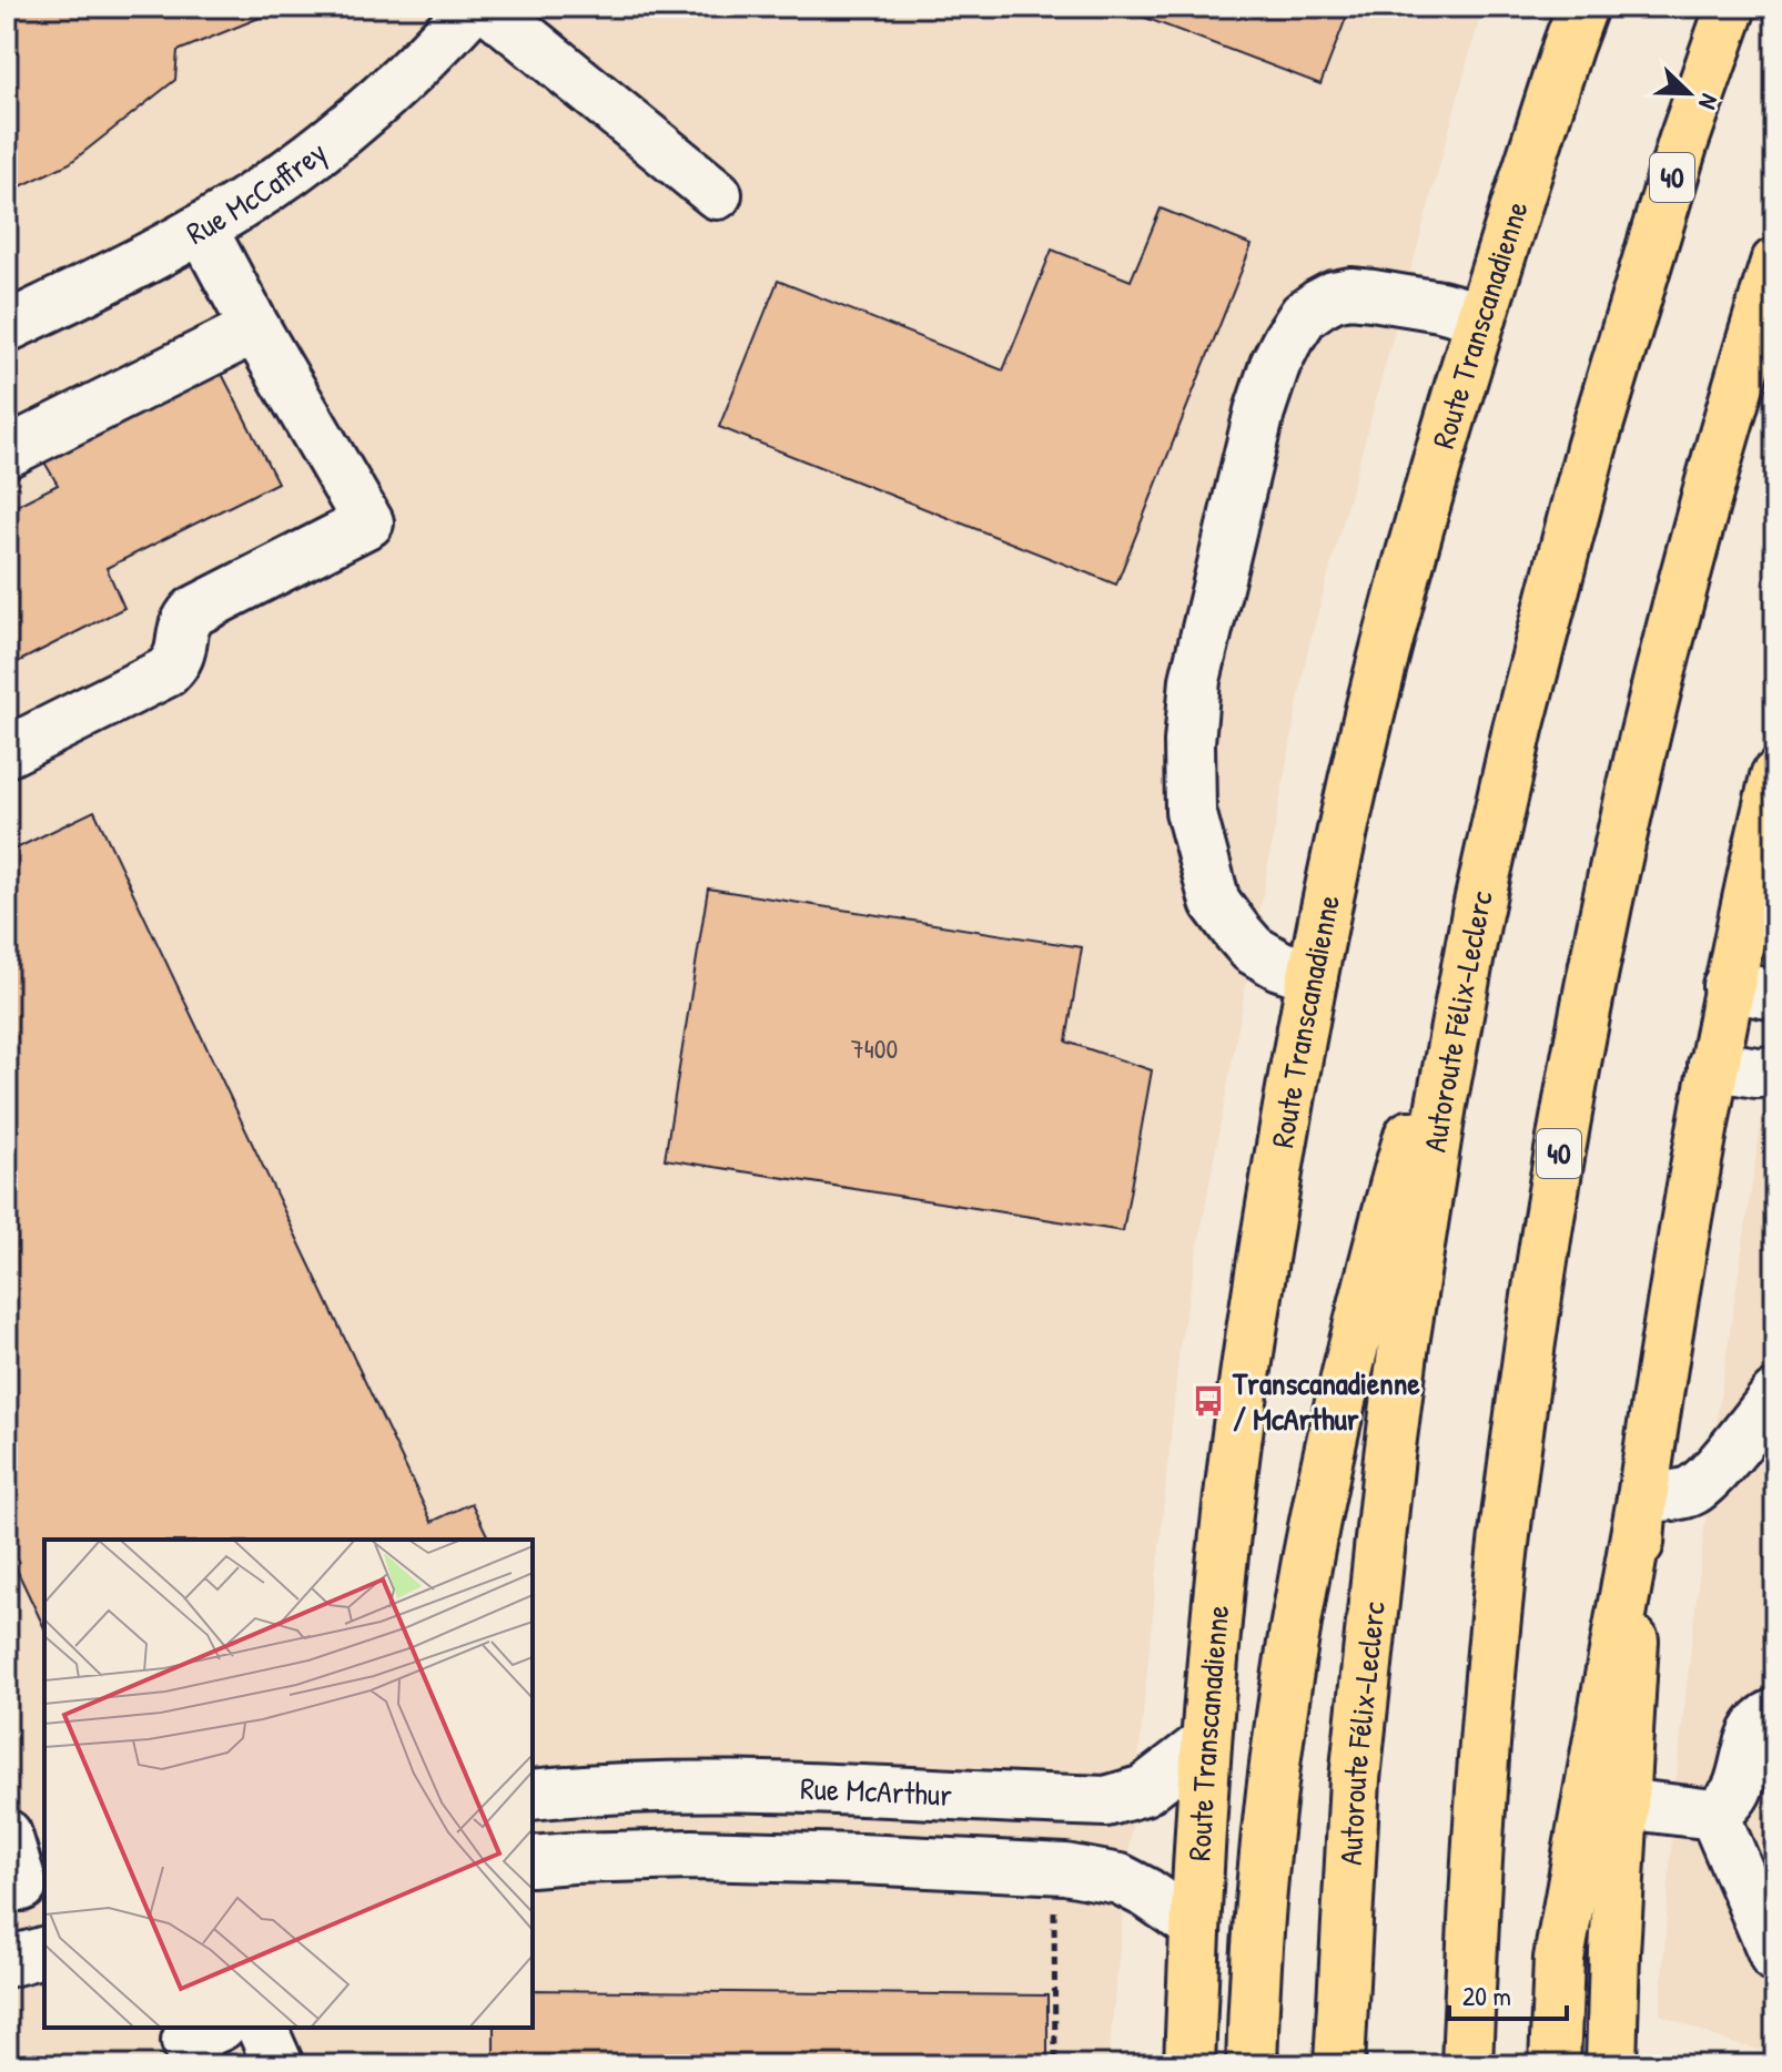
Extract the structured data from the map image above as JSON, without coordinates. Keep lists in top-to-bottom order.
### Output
{
  "streets": {
    "main road": ["40", "Route Transcanadienne", "Autoroute Félix-Leclerc"],
    "street": ["Rue McCaffrey", "Rue McArthur"]
  },
  "crossings": [
    ["Route Transcanadienne", "Rue McArthur"]
  ],
  "places": {
    "bus stop": ["Transcanadienne / McArthur"]
  },
  "house_numbers": ["7400"],
  "scale_bar": "20 m",
  "north": "bottom right"
}
